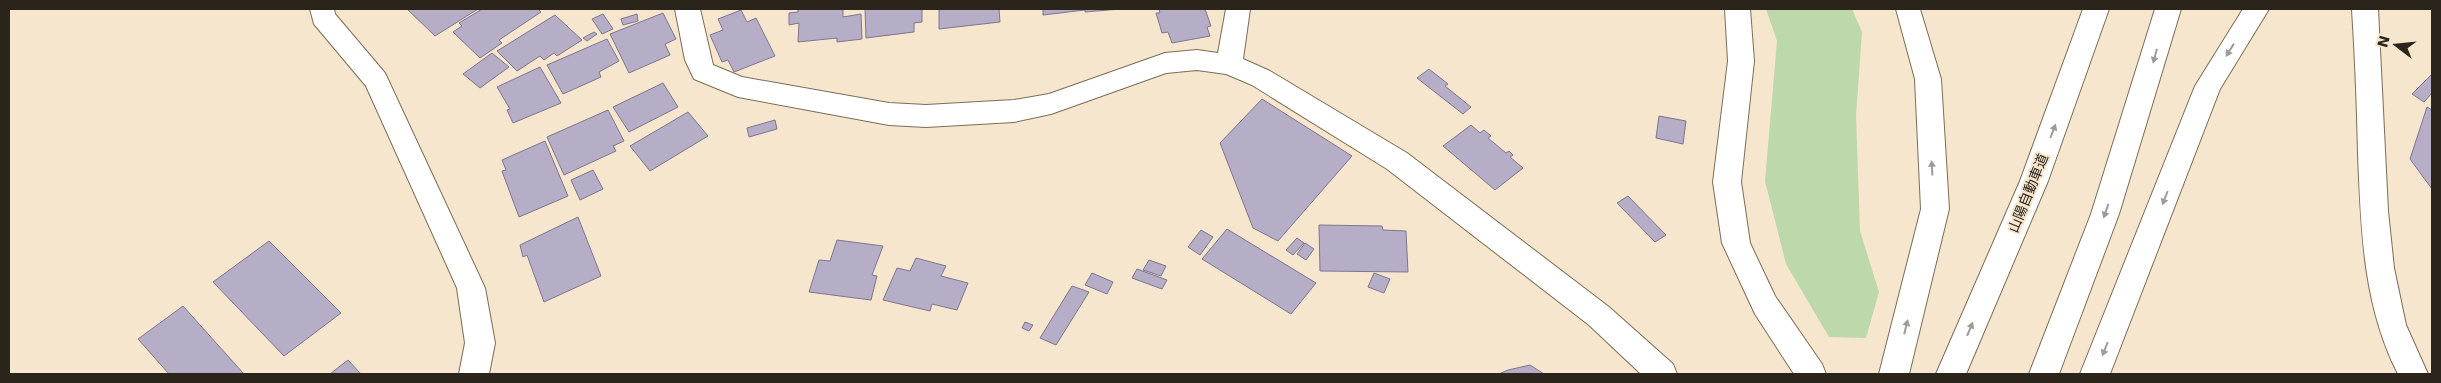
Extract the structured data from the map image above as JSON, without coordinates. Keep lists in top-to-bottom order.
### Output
{
  "streets": {
    "main road": ["山陽自動車道"]
  },
  "north": "left"
}
